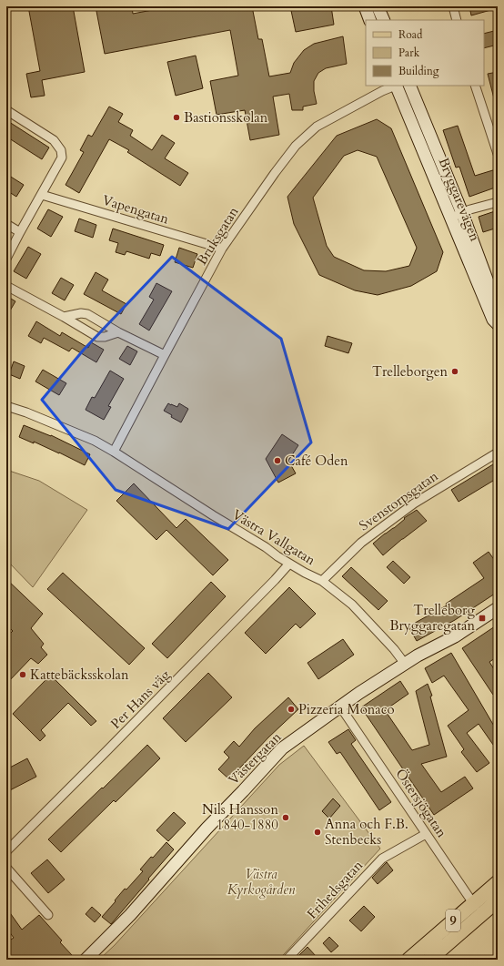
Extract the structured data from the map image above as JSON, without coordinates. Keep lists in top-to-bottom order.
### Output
{
  "streets": {
    "main road": ["9"],
    "street": [
      "Bryggarevägen",
      "Vapengatan",
      "Bruksgatan",
      "Svenstorpsgatan",
      "Västra Vallgatan",
      "Per Hans väg",
      "Västergatan",
      "Östersjögatan",
      "Frihedsgatan"
    ]
  },
  "crossings": [
    ["Vapengatan", "Bruksgatan"],
    ["Bruksgatan", "Västra Vallgatan"],
    ["Svenstorpsgatan", "Västra Vallgatan"],
    ["Västra Vallgatan", "Per Hans väg"],
    ["Västra Vallgatan", "Västergatan"],
    ["Västergatan", "Östersjögatan"],
    ["Östersjögatan", "Frihedsgatan"],
    ["Östersjögatan", "9"]
  ],
  "parks": ["Västra Kyrkogården"],
  "places": {
    "other": [
      "Bastionsskolan",
      "Trelleborgen",
      "Café Oden",
      "Kattebäcksskolan",
      "Pizzeria Monaco",
      "Nils Hansson 1840-1880",
      "Anna och F.B. Stenbecks"
    ],
    "transit": ["Trelleborg Bryggaregatan"]
  },
  "legend": ["Road", "Park", "Building"]
}
